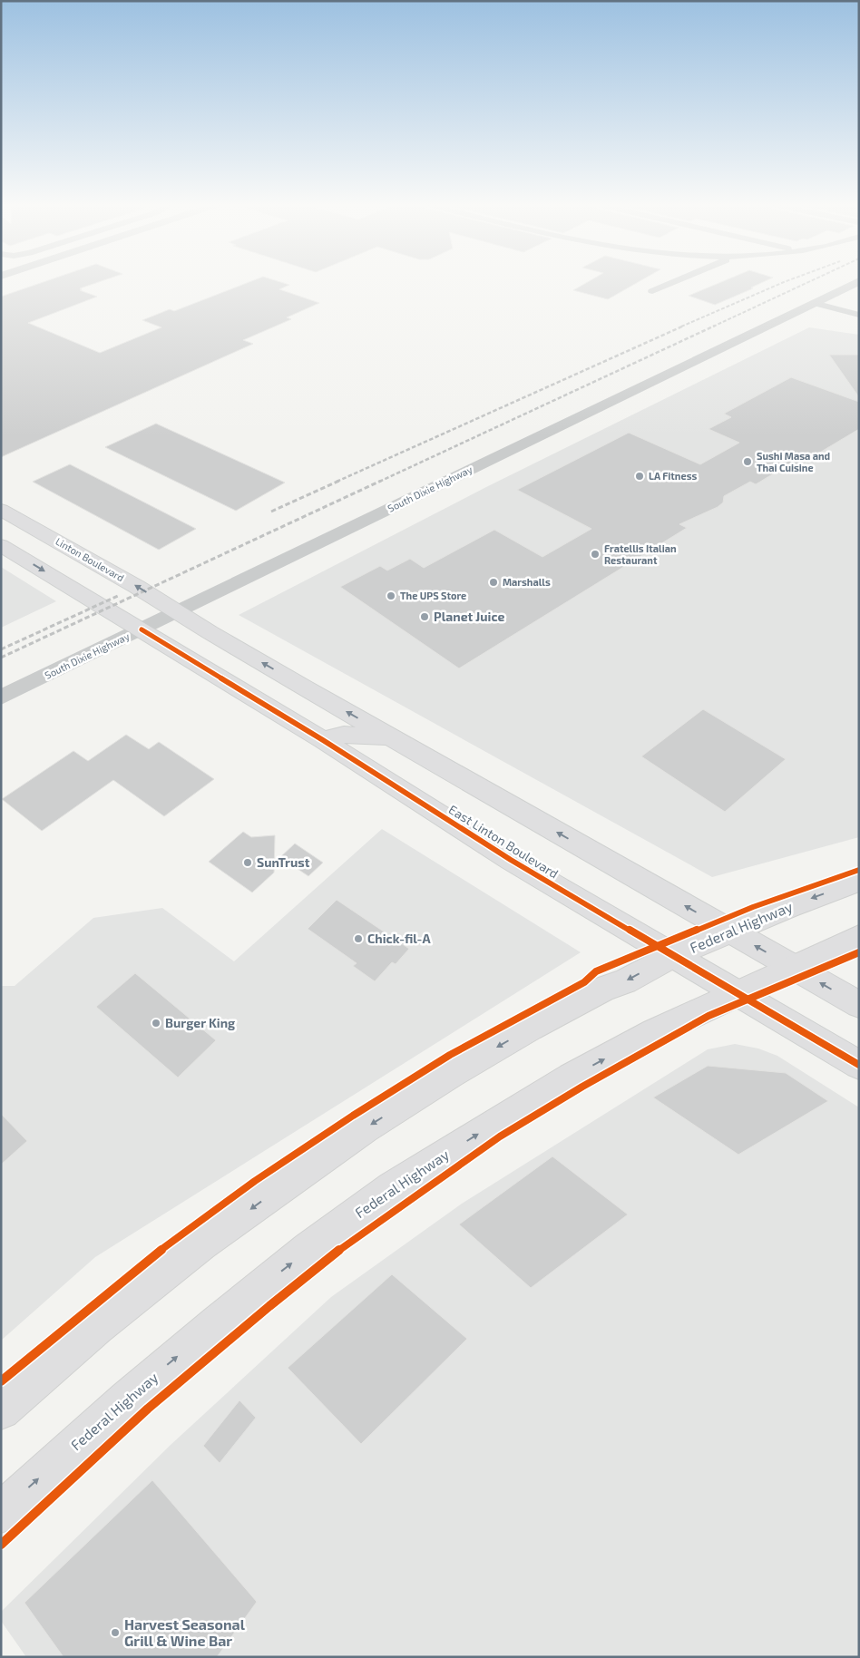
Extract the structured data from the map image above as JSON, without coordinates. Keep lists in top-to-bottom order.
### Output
{
  "streets": {
    "main road": ["Linton Boulevard", "East Linton Boulevard", "Federal Highway"],
    "street": ["South Dixie Highway"]
  },
  "crossings": [
    ["South Dixie Highway", "Linton Boulevard"],
    ["South Dixie Highway", "East Linton Boulevard"],
    ["East Linton Boulevard", "Federal Highway"]
  ],
  "places": [
    "Sushi Masa and Thai Cuisine",
    "LA Fitness",
    "Fratellis Italian Restaurant",
    "Marshalls",
    "The UPS Store",
    "Planet Juice",
    "SunTrust",
    "Chick-fil-A",
    "Burger King",
    "Harvest Seasonal Grill & Wine Bar"
  ]
}
